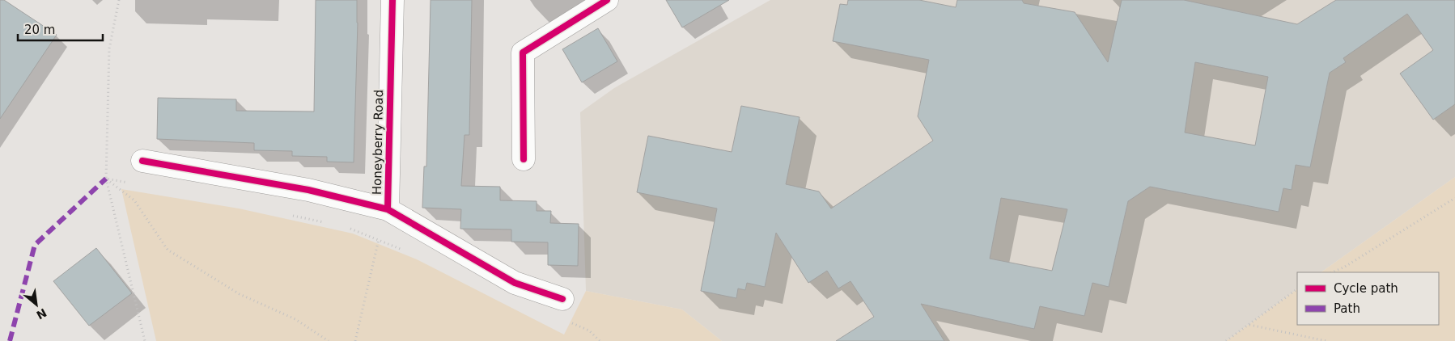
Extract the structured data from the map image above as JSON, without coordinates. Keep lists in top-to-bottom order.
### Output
{
  "streets": {
    "street": ["Honeyberry Road"]
  },
  "legend": ["Cycle path", "Path"],
  "scale_bar": "20 m",
  "north": "bottom right"
}
